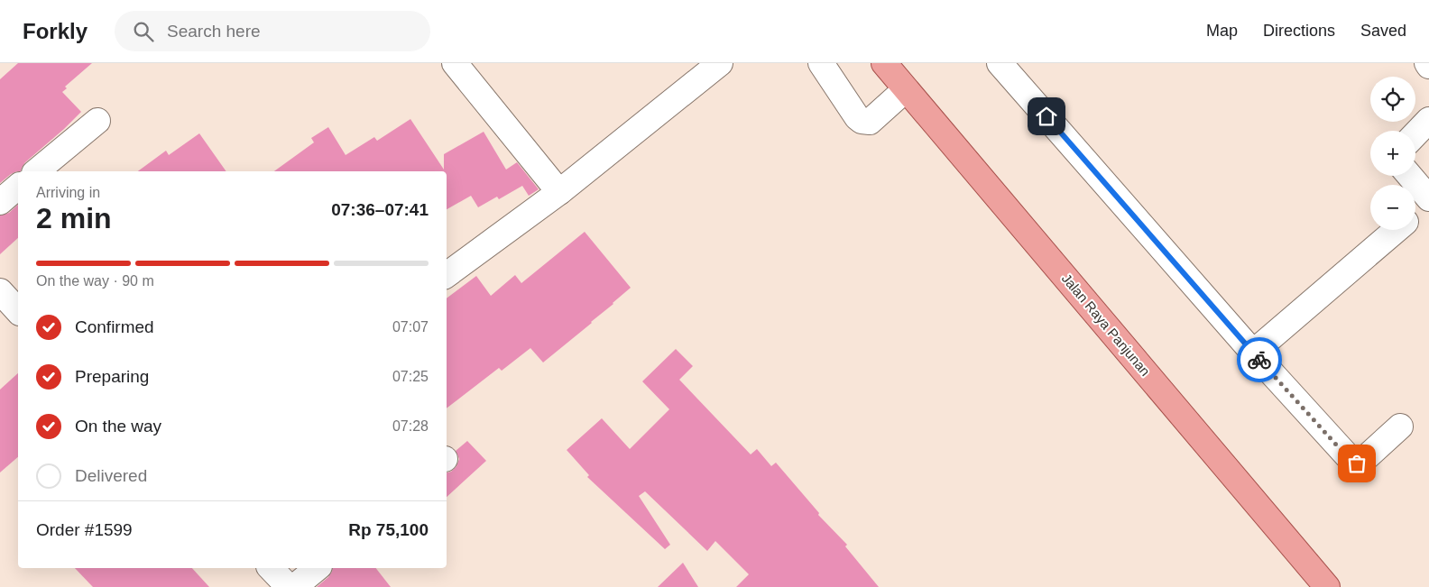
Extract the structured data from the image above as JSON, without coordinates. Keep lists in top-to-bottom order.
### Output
{
  "streets": {
    "main road": ["Jalan Raya Panjunan"]
  },
  "page": {
    "header": "Forkly",
    "search": "Search here",
    "nav": ["Map", "Directions", "Saved"],
    "map_buttons": ["+", "−"],
    "heading": ["2 min", "Arriving in", "07:36–07:41"],
    "panel": ["Order #1599", "Rp 75,100"],
    "bar": "On the way · 90 m",
    "list": [
      ["Confirmed", "07:07"],
      ["Preparing", "07:25"],
      ["On the way", "07:28"],
      "Delivered"
    ]
  }
}
